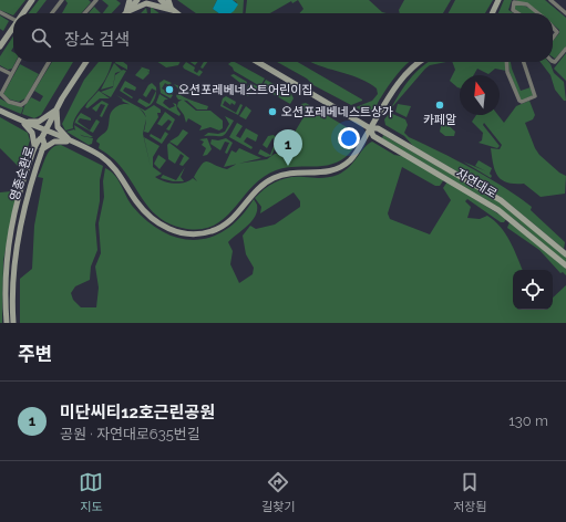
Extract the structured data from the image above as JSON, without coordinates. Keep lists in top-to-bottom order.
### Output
{
  "streets": {
    "main road": ["영종순환로", "자연대로"]
  },
  "places": ["오션포레베네스트어린이집", "카페알", "오션포레베네스트상가"],
  "north": "top",
  "page": {
    "search": "장소 검색",
    "pins": "1",
    "heading": "주변",
    "list": [
      {
        "mark": "1",
        "name": "미단씨티12호근린공원",
        "note": "공원 · 자연대로635번길",
        "value": "130 m"
      }
    ],
    "nav": ["지도", "길찾기", "저장됨"]
  }
}
